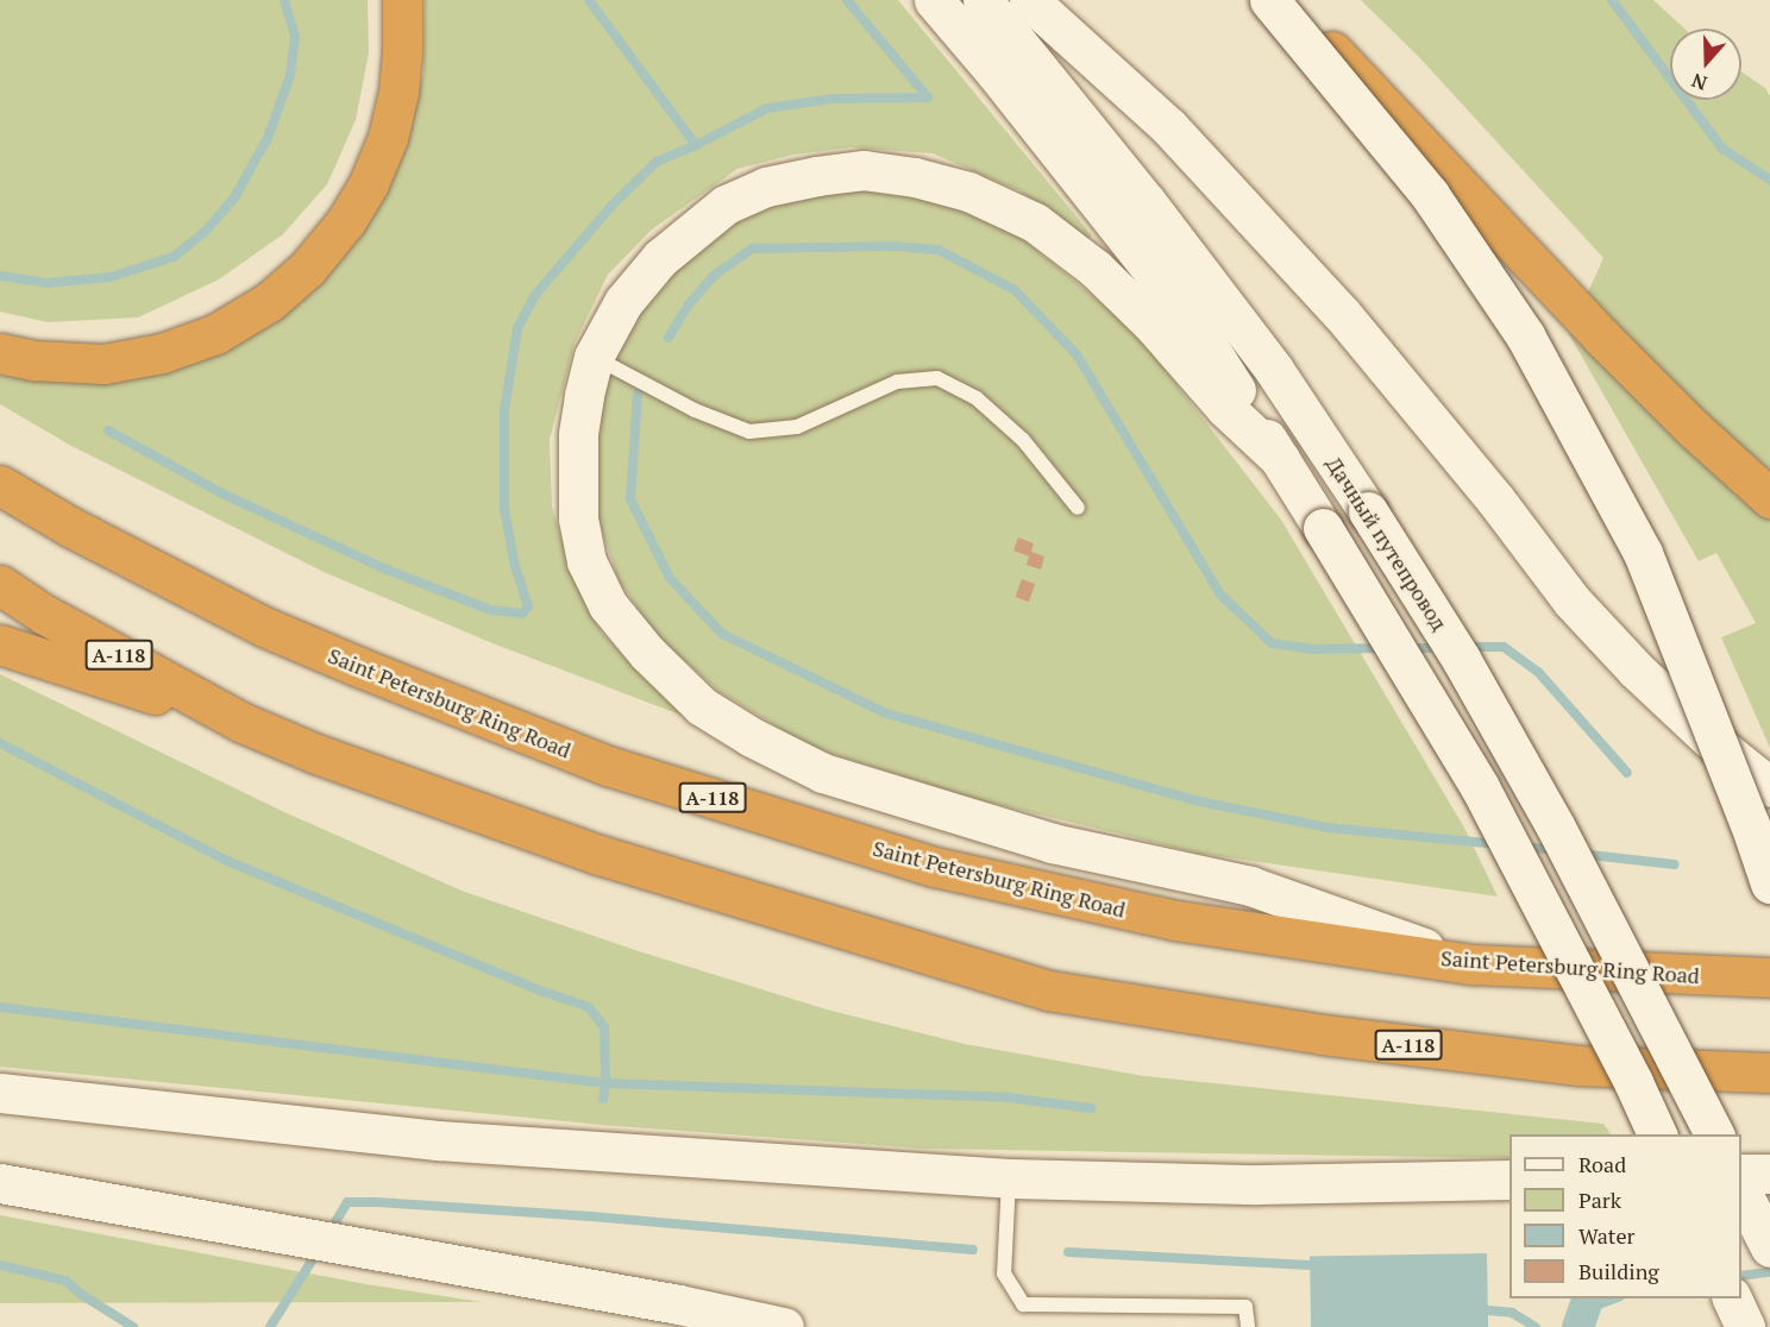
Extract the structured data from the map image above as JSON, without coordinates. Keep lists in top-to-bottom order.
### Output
{
  "streets": {
    "highway": ["А-118", "Saint Petersburg Ring Road"],
    "main road": ["Дачный путепровод"]
  },
  "legend": [
    "Road",
    "Park",
    "Water",
    "Building"
  ],
  "north": "bottom"
}
